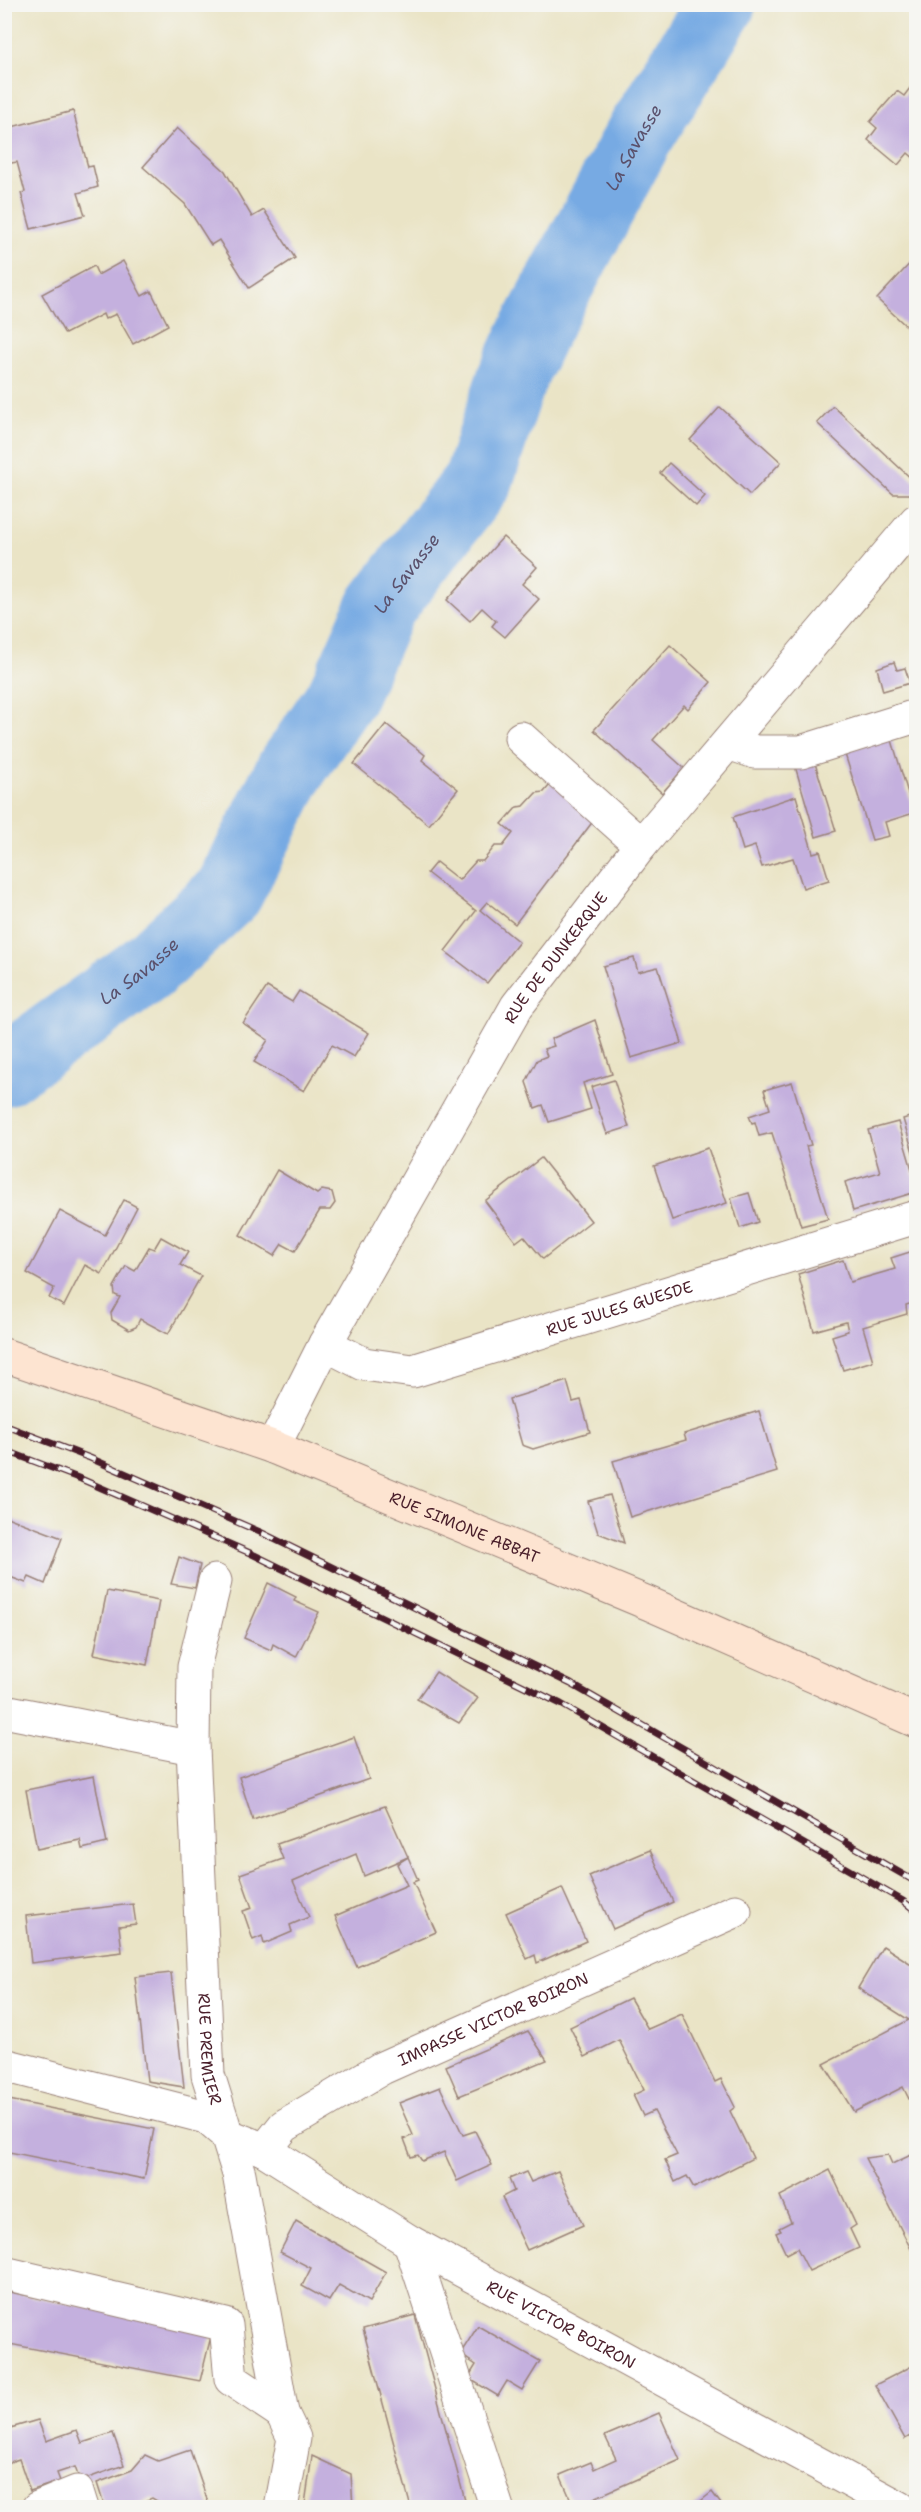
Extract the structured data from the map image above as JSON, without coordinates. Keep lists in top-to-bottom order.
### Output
{
  "streets": {
    "main road": ["RUE SIMONE ABBAT"],
    "street": [
      "RUE DE DUNKERQUE",
      "RUE JULES GUESDE",
      "IMPASSE VICTOR BOIRON",
      "RUE PREMIER",
      "RUE VICTOR BOIRON"
    ]
  },
  "crossings": [
    ["RUE DE DUNKERQUE", "RUE JULES GUESDE"],
    ["RUE DE DUNKERQUE", "RUE SIMONE ABBAT"],
    ["IMPASSE VICTOR BOIRON", "RUE VICTOR BOIRON"],
    ["RUE PREMIER", "RUE VICTOR BOIRON"]
  ],
  "water": ["La Savasse"]
}
